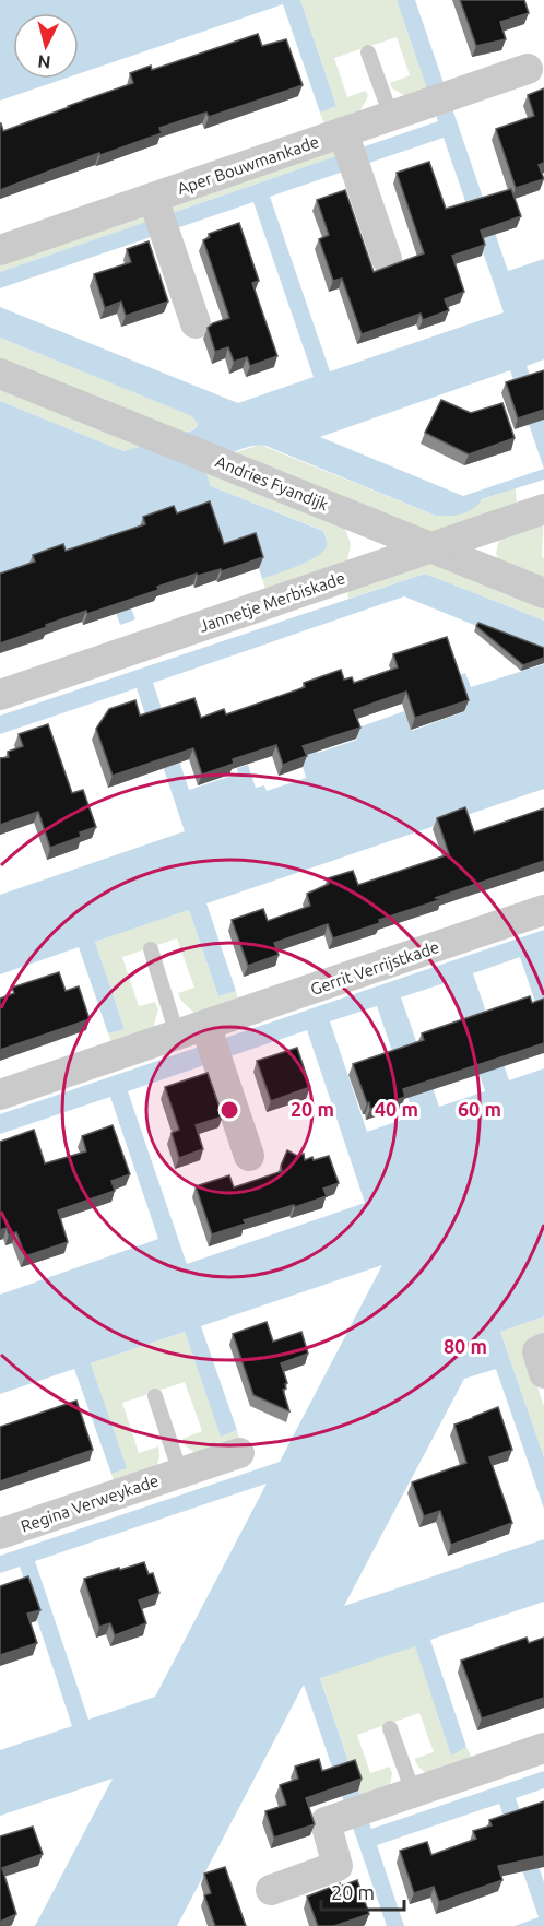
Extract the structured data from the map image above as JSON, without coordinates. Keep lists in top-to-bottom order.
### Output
{
  "streets": {
    "street": [
      "Aper Bouwmankade",
      "Andries Fyandijk",
      "Jannetje Merbiskade",
      "Gerrit Verrijstkade",
      "Regina Verweykade"
    ]
  },
  "crossings": [
    ["Andries Fyandijk", "Jannetje Merbiskade"]
  ],
  "scale_bar": "20 m",
  "north": "bottom",
  "rings": [
    "20 m",
    "40 m",
    "60 m",
    "80 m"
  ]
}
